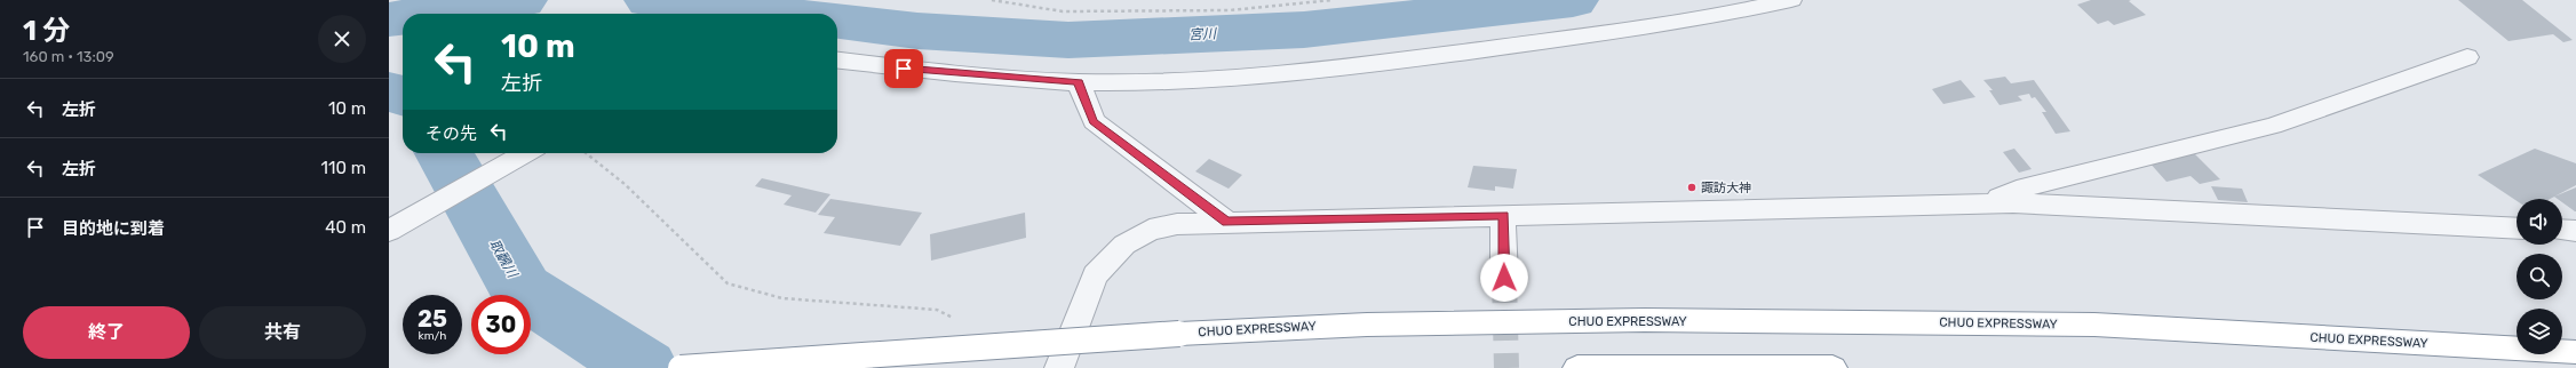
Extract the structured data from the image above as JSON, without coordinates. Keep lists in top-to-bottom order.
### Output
{
  "streets": {
    "highway": ["CHUO EXPRESSWAY"]
  },
  "water": ["宮川", "取飜川"],
  "places": ["諏訪大神"],
  "page": {
    "heading": ["1 分", "160 m · 13:09"],
    "turn": ["10 m", "左折"],
    "list": [
      {
        "name": "左折",
        "value": "10 m"
      },
      {
        "name": "左折",
        "value": "110 m"
      },
      {
        "name": "目的地に到着",
        "value": "40 m"
      }
    ],
    "then": "その先",
    "speed": "25 km/h",
    "limit": "30",
    "buttons": ["終了", "共有"]
  }
}
